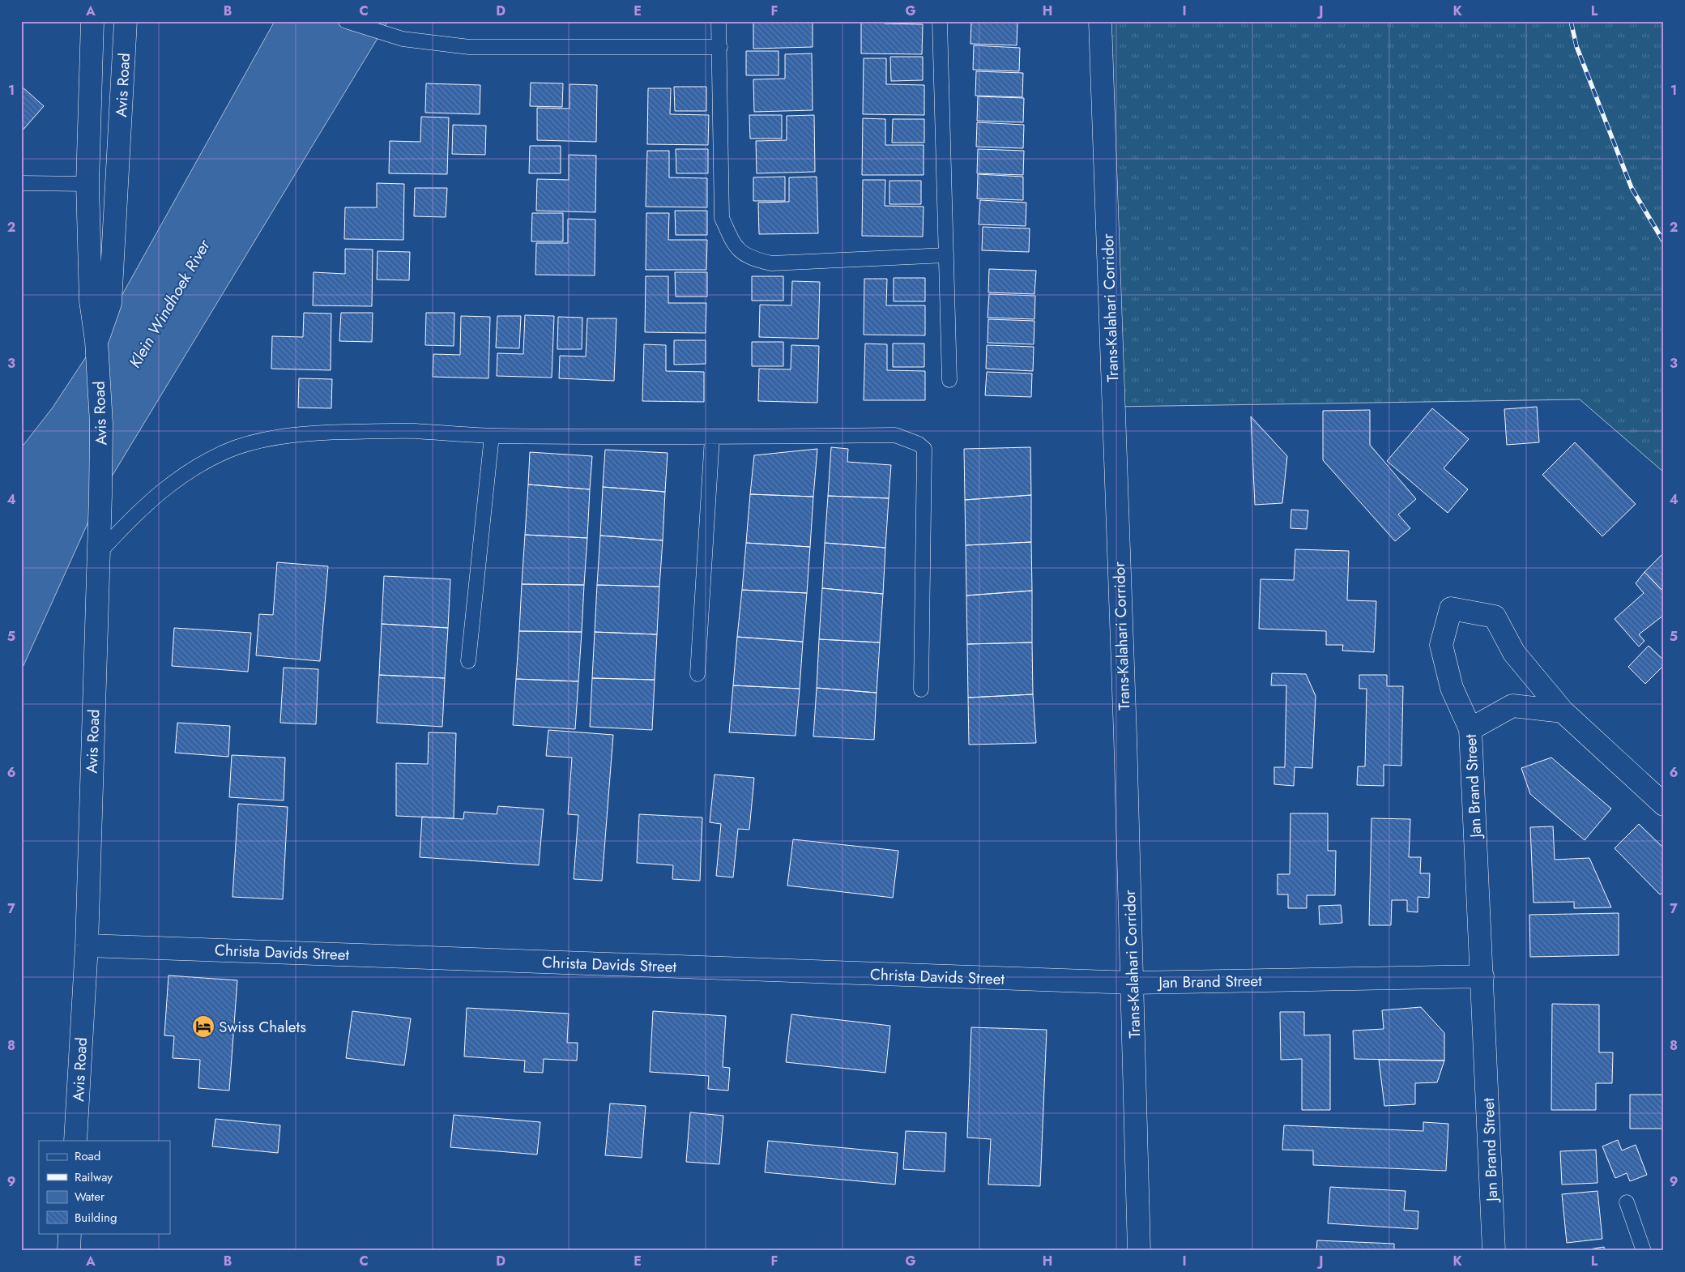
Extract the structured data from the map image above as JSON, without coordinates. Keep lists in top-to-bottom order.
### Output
{
  "streets": {
    "main road": [
      "Avis Road",
      "Trans-Kalahari Corridor",
      "Jan Brand Street",
      "Christa Davids Street"
    ]
  },
  "crossings": [
    ["Avis Road", "Christa Davids Street"],
    ["Trans-Kalahari Corridor", "Jan Brand Street"],
    ["Trans-Kalahari Corridor", "Christa Davids Street"],
    ["Jan Brand Street", "Christa Davids Street"]
  ],
  "water": ["Klein Windhoek River"],
  "places": {
    "hotel": ["Swiss Chalets"]
  },
  "legend": [
    "Road",
    "Railway",
    "Water",
    "Building"
  ],
  "grid": {
    "columns": [
      "A",
      "B",
      "C",
      "D",
      "E",
      "F",
      "G",
      "H",
      "I",
      "J",
      "K",
      "L"
    ],
    "rows": [
      "1",
      "2",
      "3",
      "4",
      "5",
      "6",
      "7",
      "8",
      "9"
    ]
  }
}
